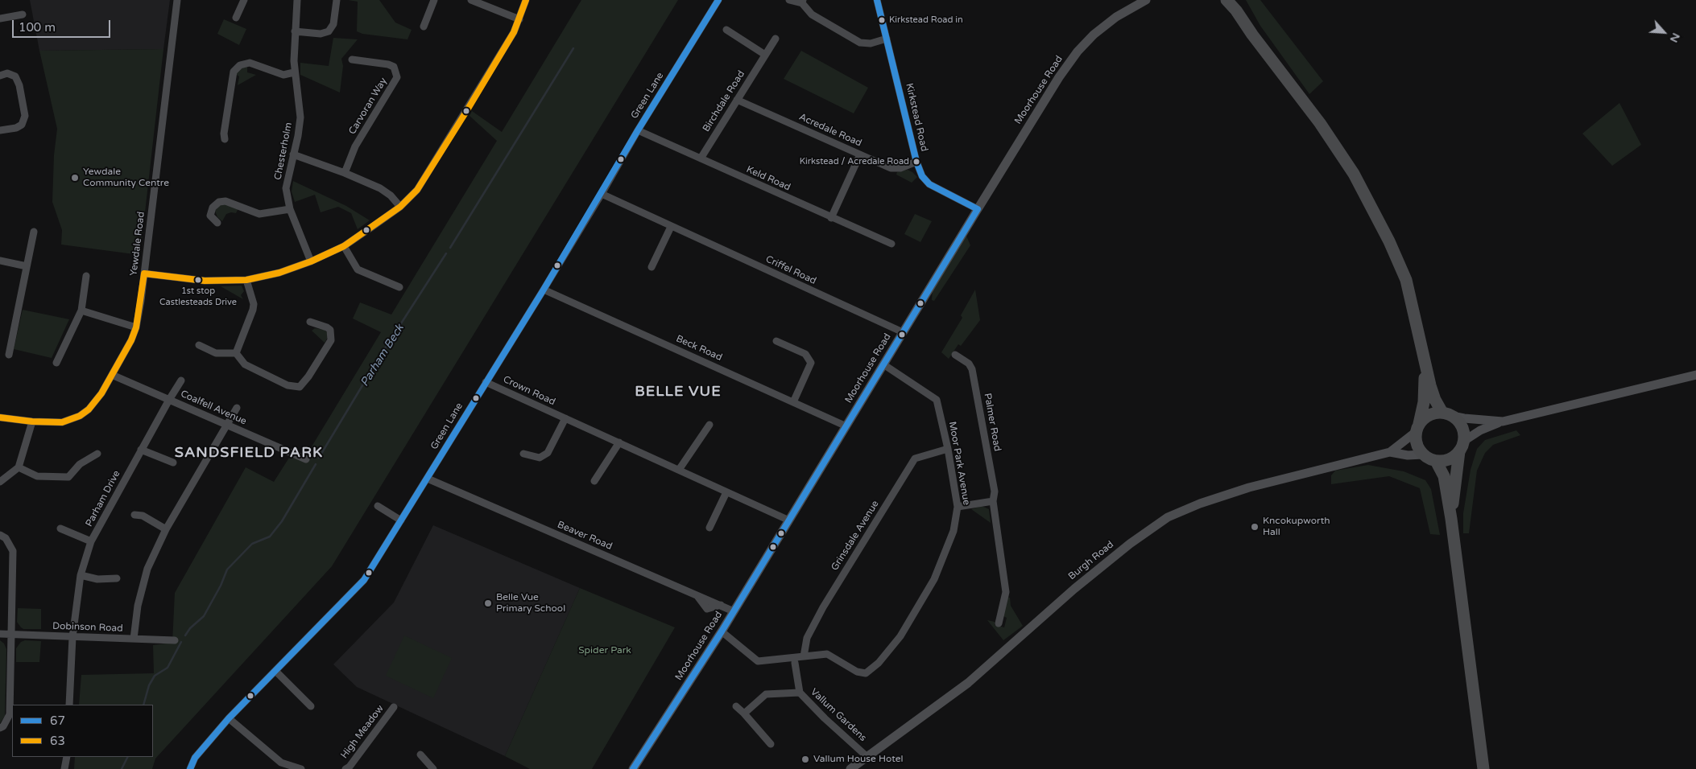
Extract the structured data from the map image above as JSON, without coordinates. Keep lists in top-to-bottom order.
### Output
{
  "streets": {
    "street": [
      "Moorhouse Road",
      "Green Lane",
      "Birchdale Road",
      "Carvoran Way",
      "Kirkstead Road",
      "Acredale Road",
      "Chesterholm",
      "Keld Road",
      "Yewdale Road",
      "Criffel Road",
      "Beck Road",
      "Crown Road",
      "Coalfell Avenue",
      "Palmer Road",
      "Moor Park Avenue",
      "Parham Drive",
      "Beaver Road",
      "Grinsdale Avenue",
      "Burgh Road",
      "Dobinson Road",
      "Vallum Gardens",
      "High Meadow"
    ]
  },
  "crossings": [
    ["Moorhouse Road", "Kirkstead Road"],
    ["Moorhouse Road", "Criffel Road"],
    ["Moorhouse Road", "Beck Road"],
    ["Moorhouse Road", "Crown Road"],
    ["Moorhouse Road", "Moor Park Avenue"],
    ["Moorhouse Road", "Beaver Road"],
    ["Green Lane", "Keld Road"],
    ["Green Lane", "Criffel Road"],
    ["Green Lane", "Beck Road"],
    ["Green Lane", "Crown Road"],
    ["Green Lane", "Beaver Road"],
    ["Birchdale Road", "Acredale Road"],
    ["Birchdale Road", "Keld Road"],
    ["Kirkstead Road", "Acredale Road"],
    ["Yewdale Road", "Coalfell Avenue"],
    ["Coalfell Avenue", "Parham Drive"],
    ["Moor Park Avenue", "Grinsdale Avenue"],
    ["Parham Drive", "Dobinson Road"],
    ["Burgh Road", "Vallum Gardens"]
  ],
  "districts": ["BELLE VUE", "SANDSFIELD PARK"],
  "water": ["Parham Beck"],
  "parks": ["Spider Park"],
  "places": [
    "Kirkstead Road in",
    "Kirkstead / Acredale Road",
    "Yewdale Community Centre",
    "1st stop Castlesteads Drive",
    "Kncokupworth Hall",
    "Belle Vue Primary School",
    "Vallum House Hotel"
  ],
  "lines": ["transit line 67", "transit line 63"],
  "legend": ["67", "63"],
  "scale_bar": "100 m",
  "north": "bottom right"
}
